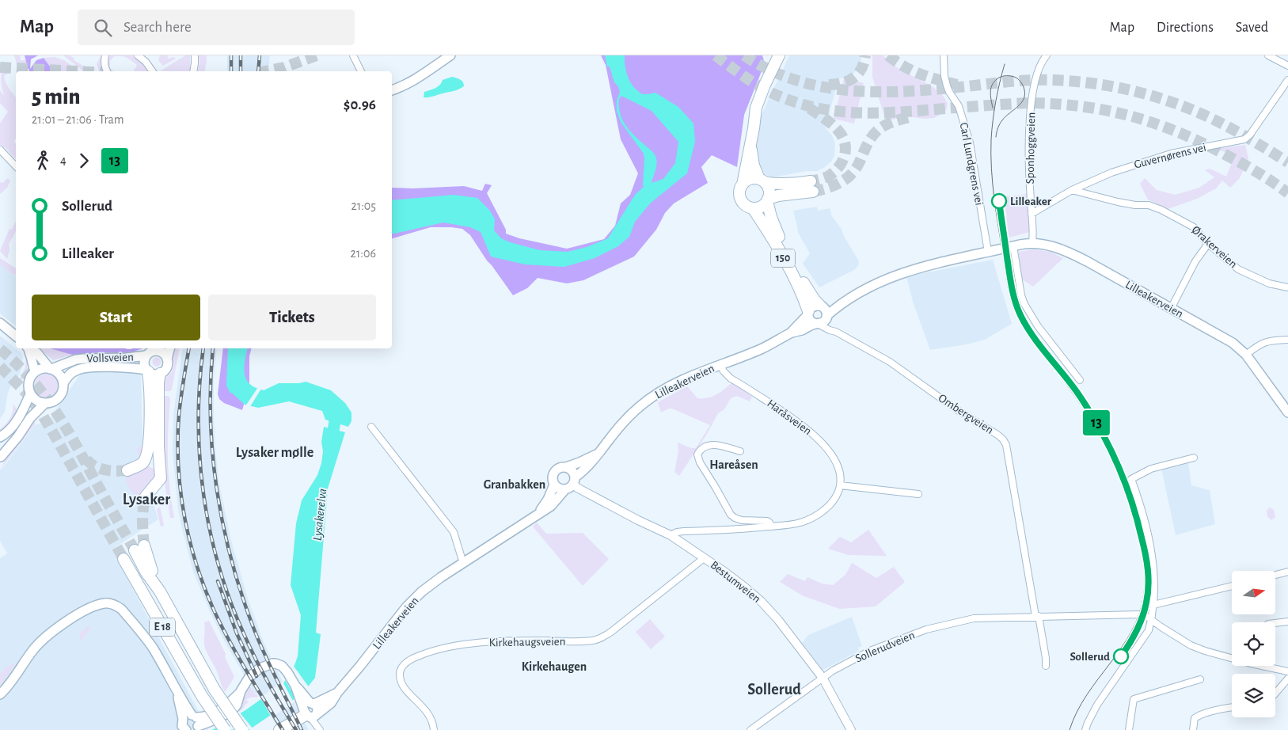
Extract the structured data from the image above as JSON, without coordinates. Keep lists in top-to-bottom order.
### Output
{
  "streets": {
    "highway": ["150", "E 18"],
    "main road": ["Lilleakerveien", "Vollsveien"],
    "street": [
      "Sponhoggveien",
      "Guvernørens vei",
      "Carl Lundgrens vei",
      "Ørakerveien",
      "Ombergveien",
      "Haråsveien",
      "Bestumveien",
      "Kirkehaugsveien",
      "Sollerudveien"
    ]
  },
  "crossings": [
    ["Sponhoggveien", "Guvernørens vei"],
    ["Sponhoggveien", "Lilleakerveien"],
    ["Guvernørens vei", "Ørakerveien"],
    ["Carl Lundgrens vei", "Lilleakerveien"],
    ["150", "Lilleakerveien"],
    ["150", "Ombergveien"],
    ["Lilleakerveien", "Ombergveien"],
    ["Lilleakerveien", "Haråsveien"],
    ["Lilleakerveien", "Bestumveien"],
    ["Ombergveien", "Sollerudveien"],
    ["Bestumveien", "Kirkehaugsveien"],
    ["Bestumveien", "Sollerudveien"]
  ],
  "districts": [
    "Lysaker mølle",
    "Hareåsen",
    "Granbakken",
    "Lysaker",
    "Kirkehaugen",
    "Sollerud"
  ],
  "water": ["Lysakerelva"],
  "places": ["Lilleaker", "Sollerud"],
  "lines": ["tram line 13"],
  "north": "right",
  "page": {
    "header": "Map",
    "search": "Search here",
    "nav": ["Map", "Directions", "Saved"],
    "on_map": "13",
    "heading": ["5 min", "21:01 – 21:06 · Tram", "$0.96"],
    "legs": ["4", "13"],
    "list": [
      {
        "name": "Sollerud",
        "value": "21:05"
      },
      {
        "name": "Lilleaker",
        "value": "21:06"
      }
    ],
    "buttons": ["Start", "Tickets"]
  }
}
